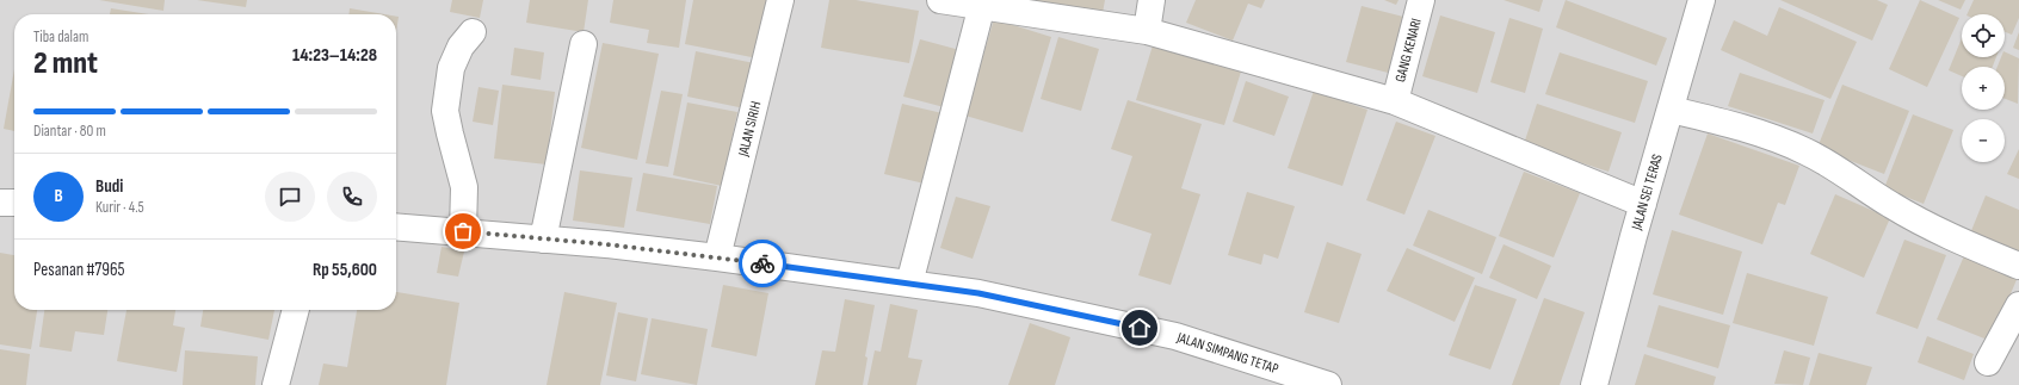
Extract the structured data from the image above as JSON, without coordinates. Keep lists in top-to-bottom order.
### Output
{
  "streets": {
    "street": [
      "GANG KENARI",
      "JALAN SIRIH",
      "JALAN SEI TERAS",
      "JALAN SIMPANG TETAP"
    ]
  },
  "crossings": [
    ["JALAN SIRIH", "JALAN SIMPANG TETAP"]
  ],
  "page": {
    "map_buttons": ["+", "−"],
    "heading": ["2 mnt", "Tiba dalam", "14:23–14:28"],
    "panel": [
      "Budi",
      "Kurir · 4.5",
      "Pesanan #7965",
      "Rp 55,600"
    ],
    "bar": "Diantar · 80 m",
    "round": "B"
  }
}
